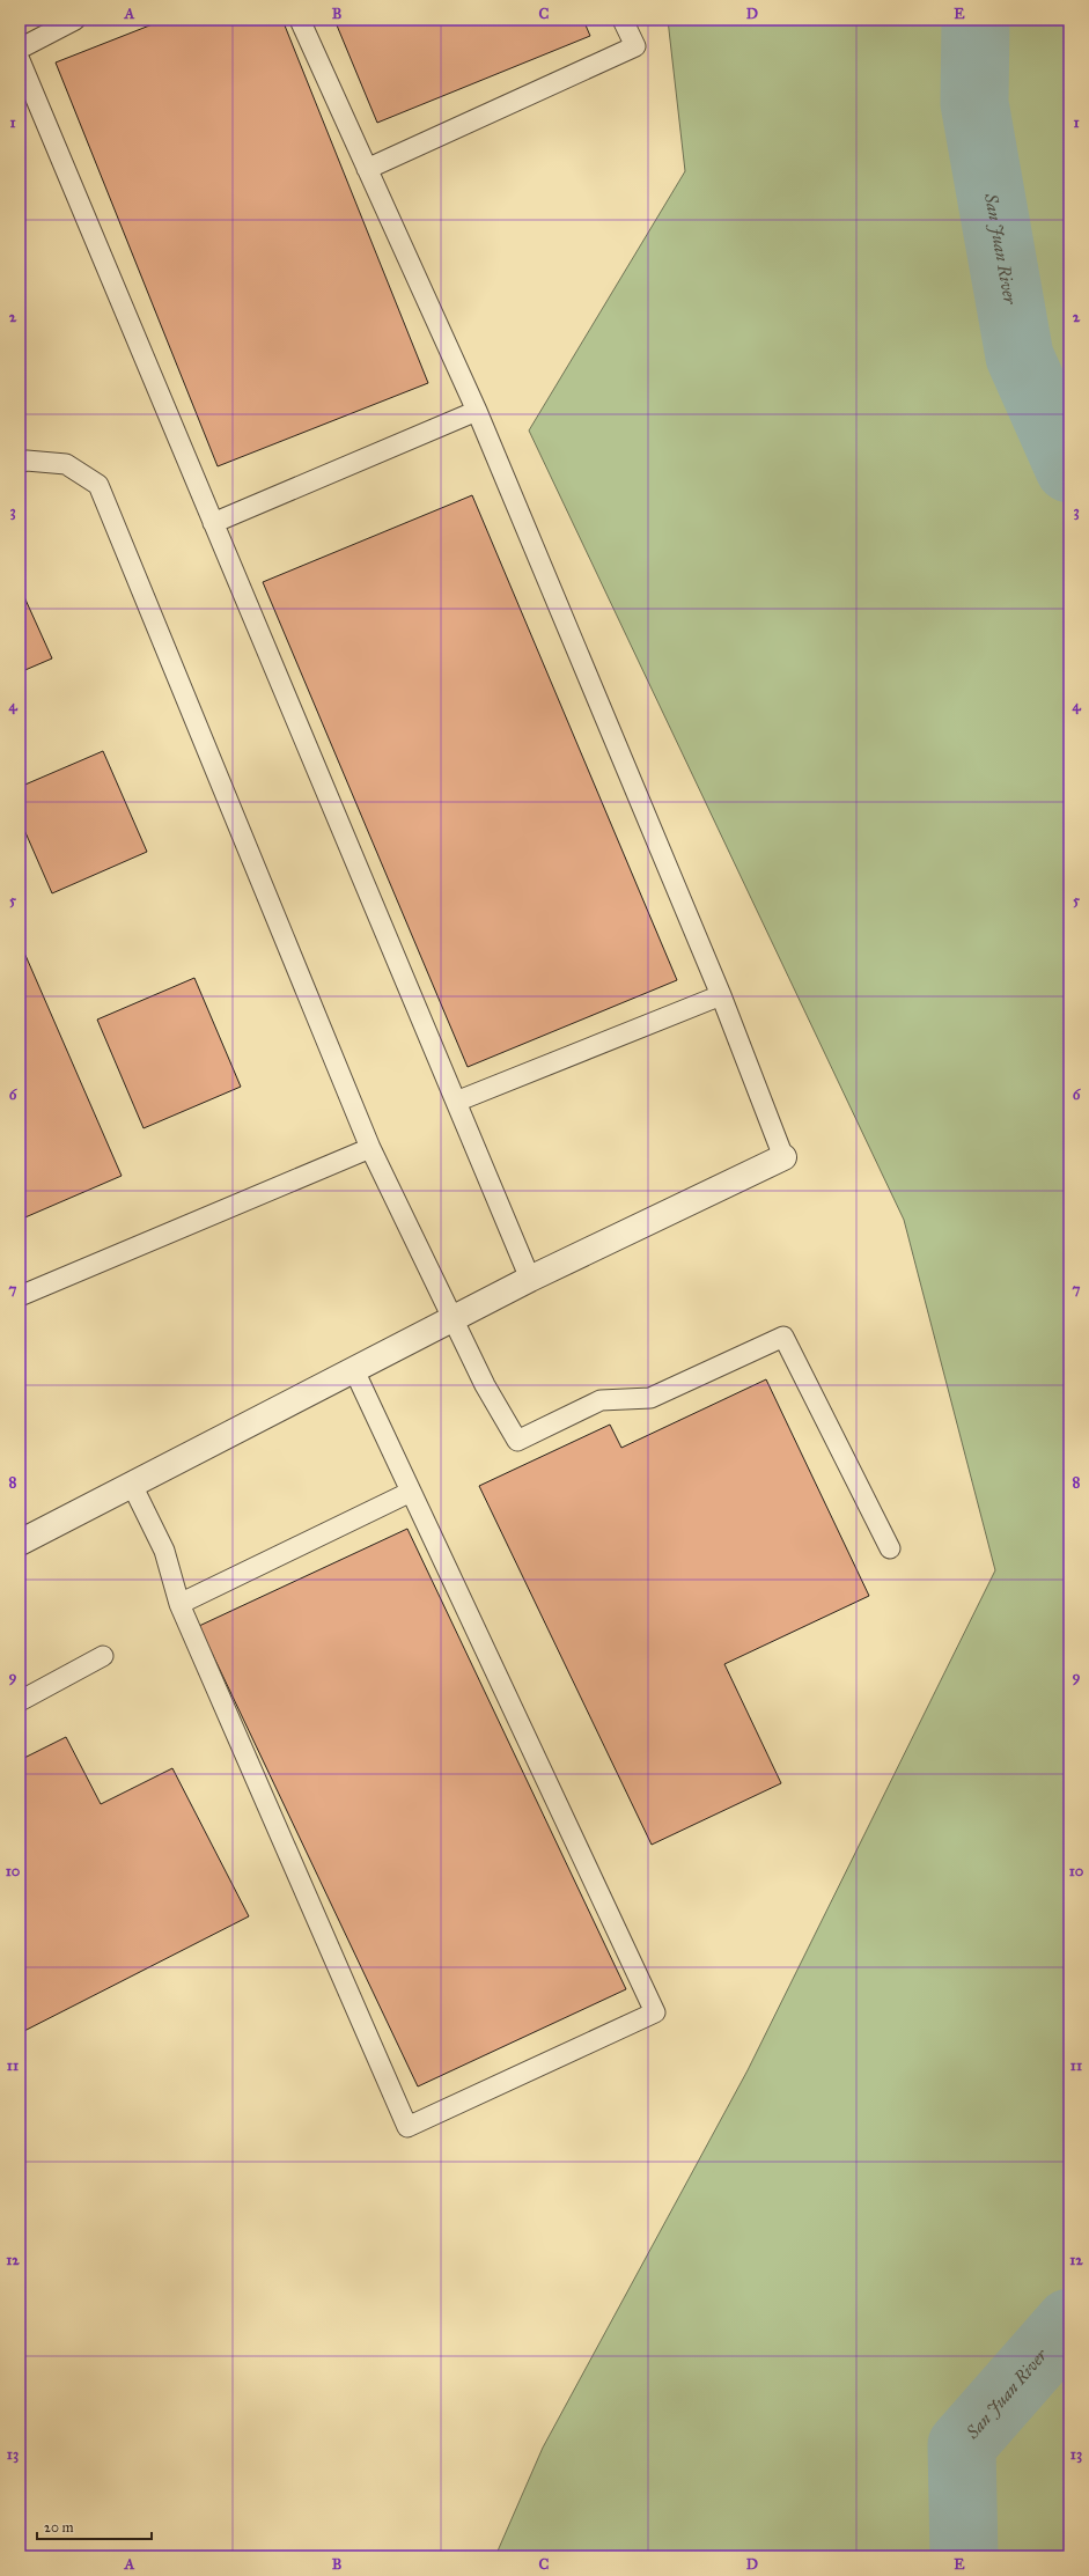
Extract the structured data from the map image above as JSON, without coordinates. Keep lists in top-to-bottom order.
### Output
{
  "water": ["San Juan River"],
  "scale_bar": "20 m",
  "grid": {
    "columns": [
      "A",
      "B",
      "C",
      "D",
      "E"
    ],
    "rows": [
      "1",
      "2",
      "3",
      "4",
      "5",
      "6",
      "7",
      "8",
      "9",
      "10",
      "11",
      "12",
      "13"
    ]
  }
}
